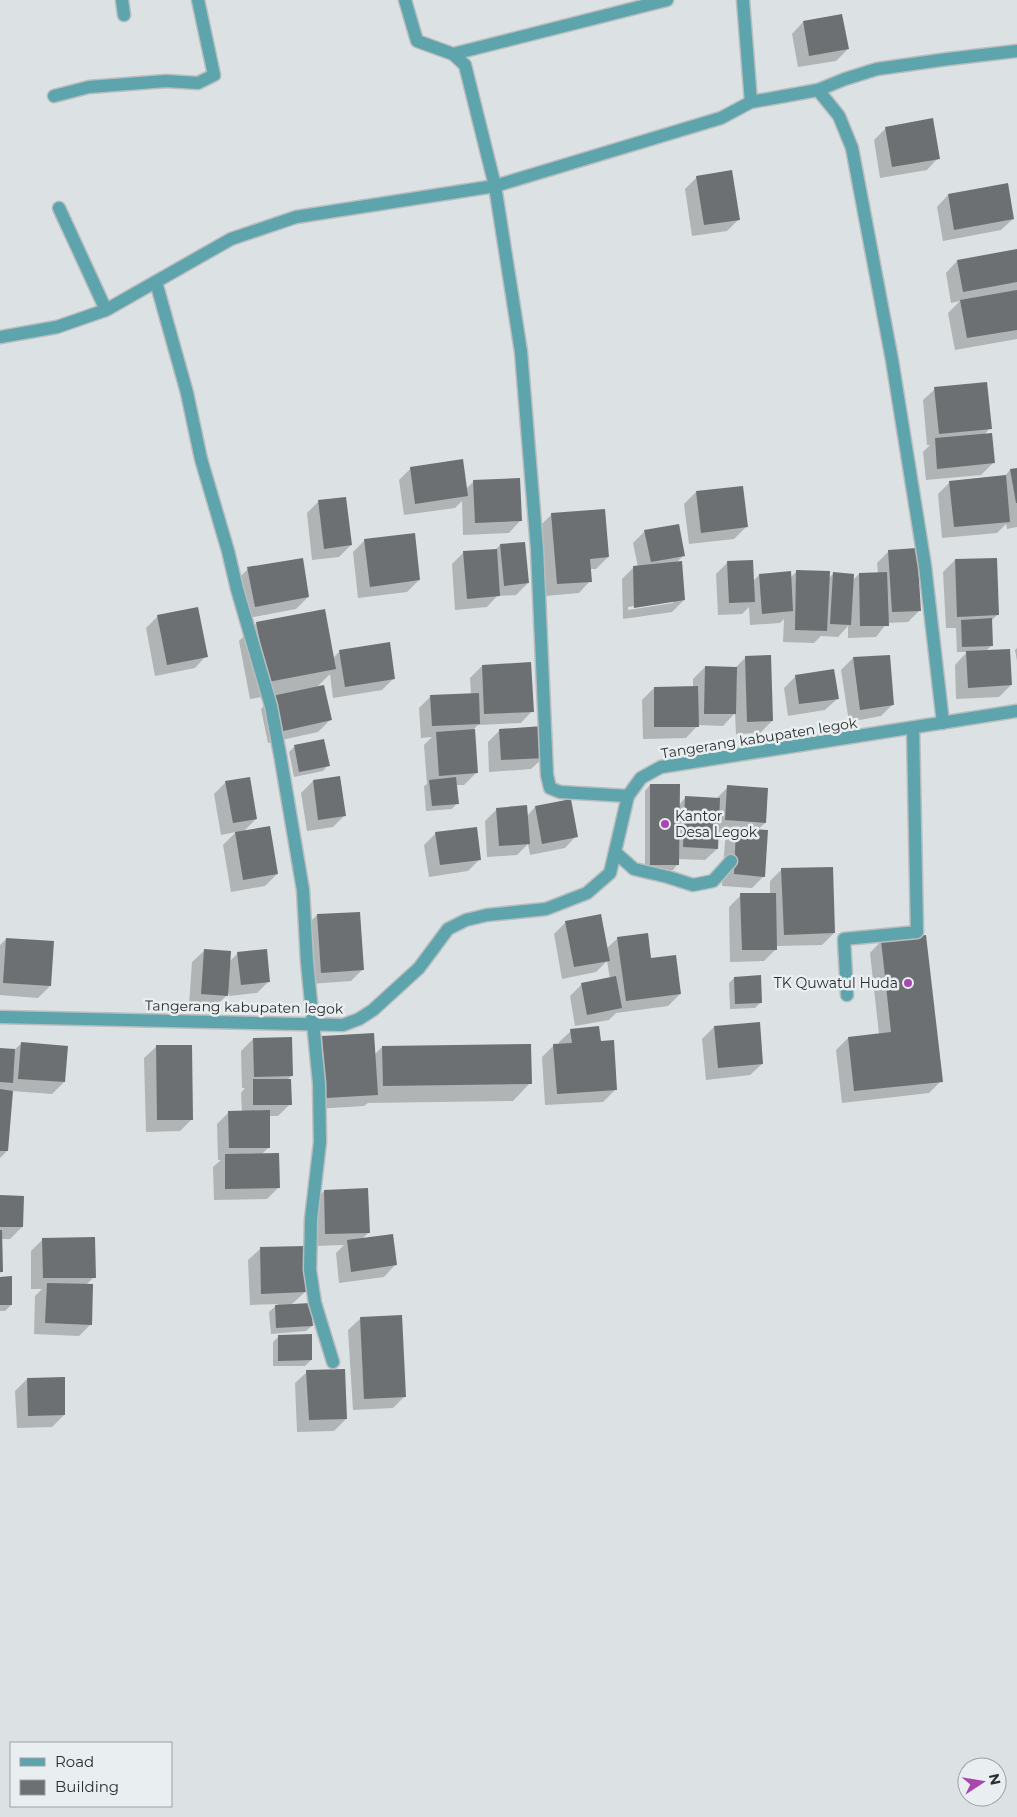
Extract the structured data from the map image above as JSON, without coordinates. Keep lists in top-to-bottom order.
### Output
{
  "streets": {
    "street": ["Tangerang kabupaten legok"]
  },
  "places": ["Kantor Desa Legok", "TK Quwatul Huda"],
  "legend": ["Road", "Building"],
  "north": "right"
}
